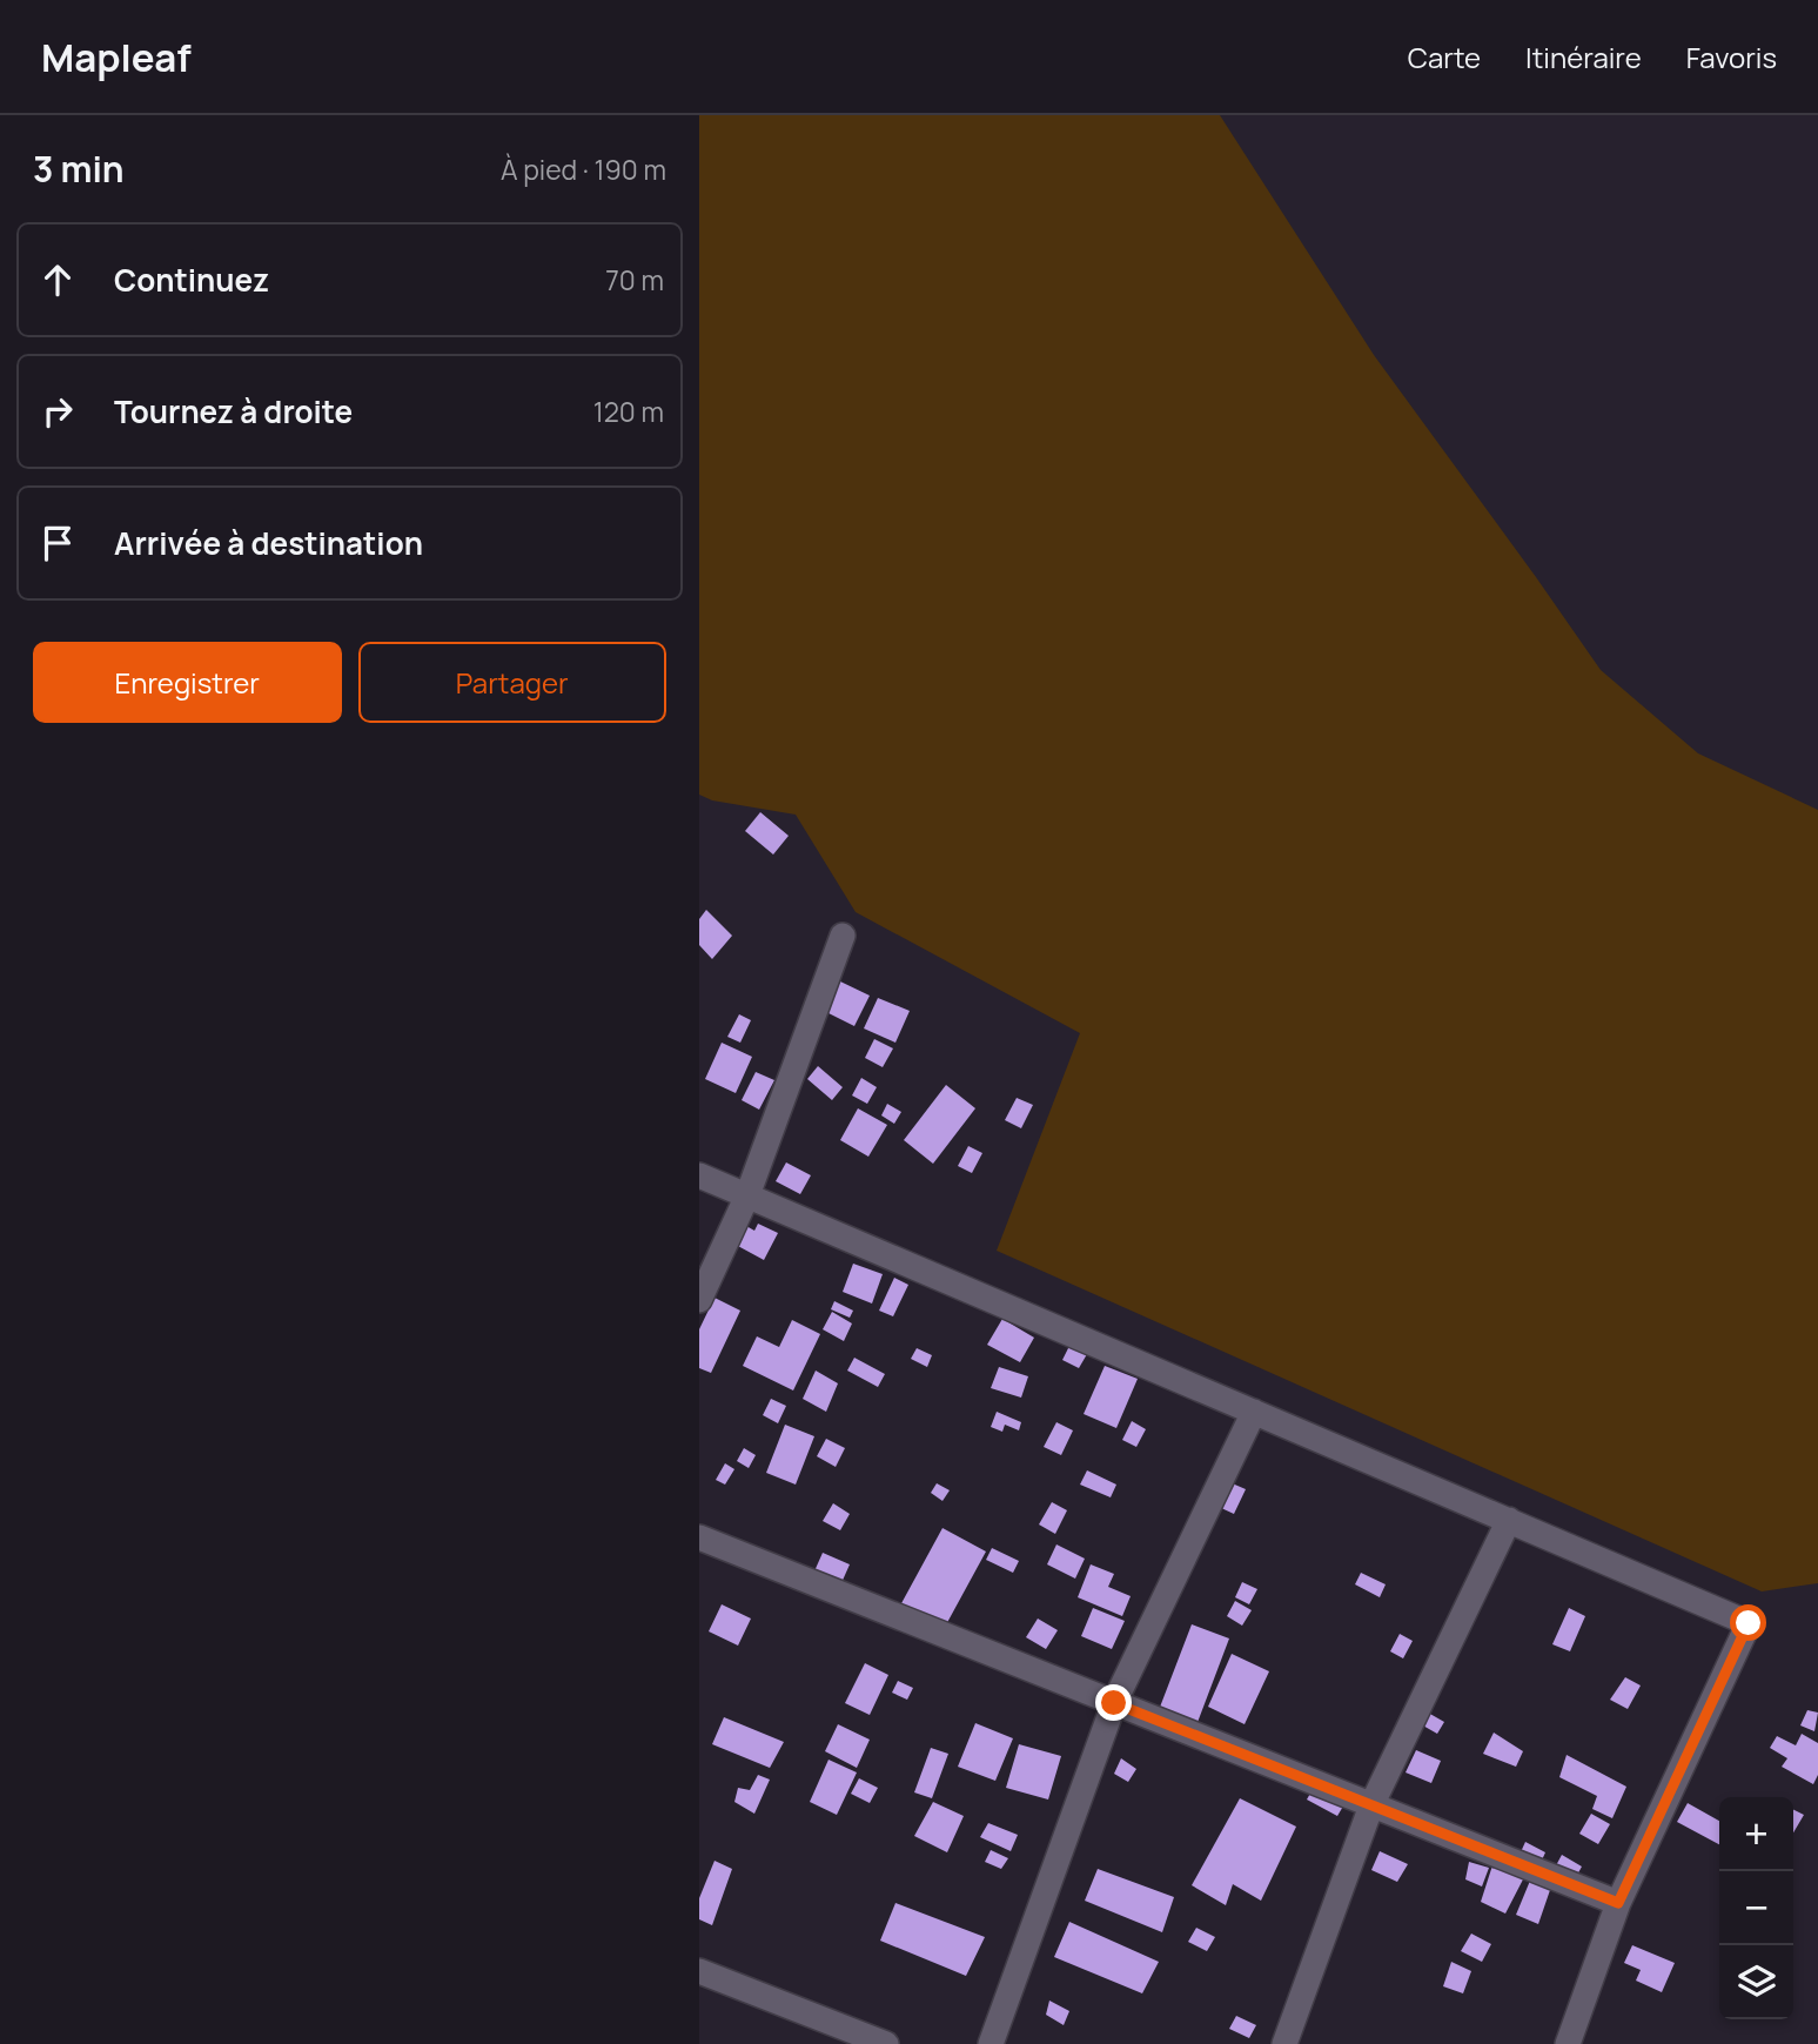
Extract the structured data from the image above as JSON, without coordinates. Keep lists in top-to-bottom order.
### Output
{
  "page": {
    "header": "Mapleaf",
    "nav": ["Carte", "Itinéraire", "Favoris"],
    "heading": ["3 min", "À pied · 190 m"],
    "list": [
      ["Continuez", "70 m"],
      ["Tournez à droite", "120 m"],
      "Arrivée à destination"
    ],
    "buttons": ["Enregistrer", "Partager"],
    "map_buttons": ["+", "−"]
  }
}
